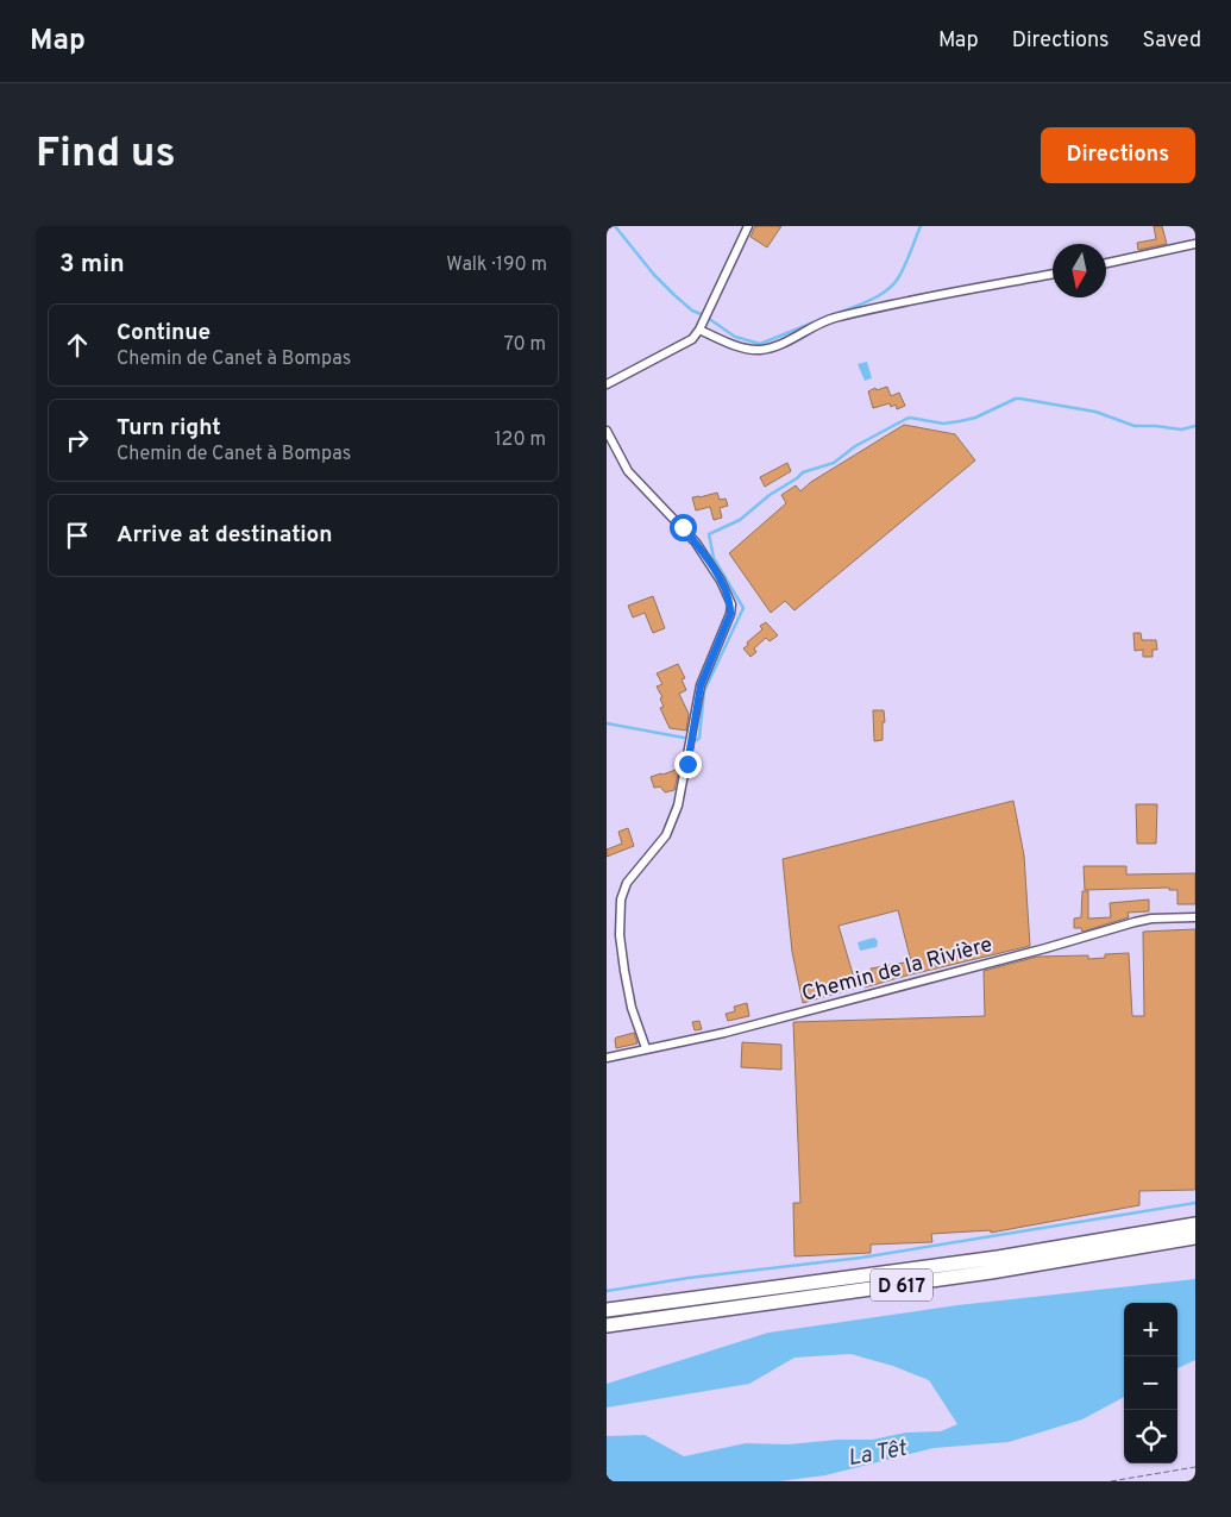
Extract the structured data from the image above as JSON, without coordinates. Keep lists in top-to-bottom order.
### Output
{
  "streets": {
    "highway": ["D 617"],
    "street": ["Chemin de la Rivière"]
  },
  "water": ["La Têt"],
  "north": "bottom",
  "page": {
    "header": "Map",
    "nav": ["Map", "Directions", "Saved"],
    "buttons": "Directions",
    "title": "Find us",
    "heading": ["3 min", "Walk · 190 m"],
    "list": [
      ["Continue", "Chemin de Canet à Bompas", "70 m"],
      ["Turn right", "Chemin de Canet à Bompas", "120 m"],
      "Arrive at destination"
    ],
    "map_buttons": ["+", "−"]
  }
}
